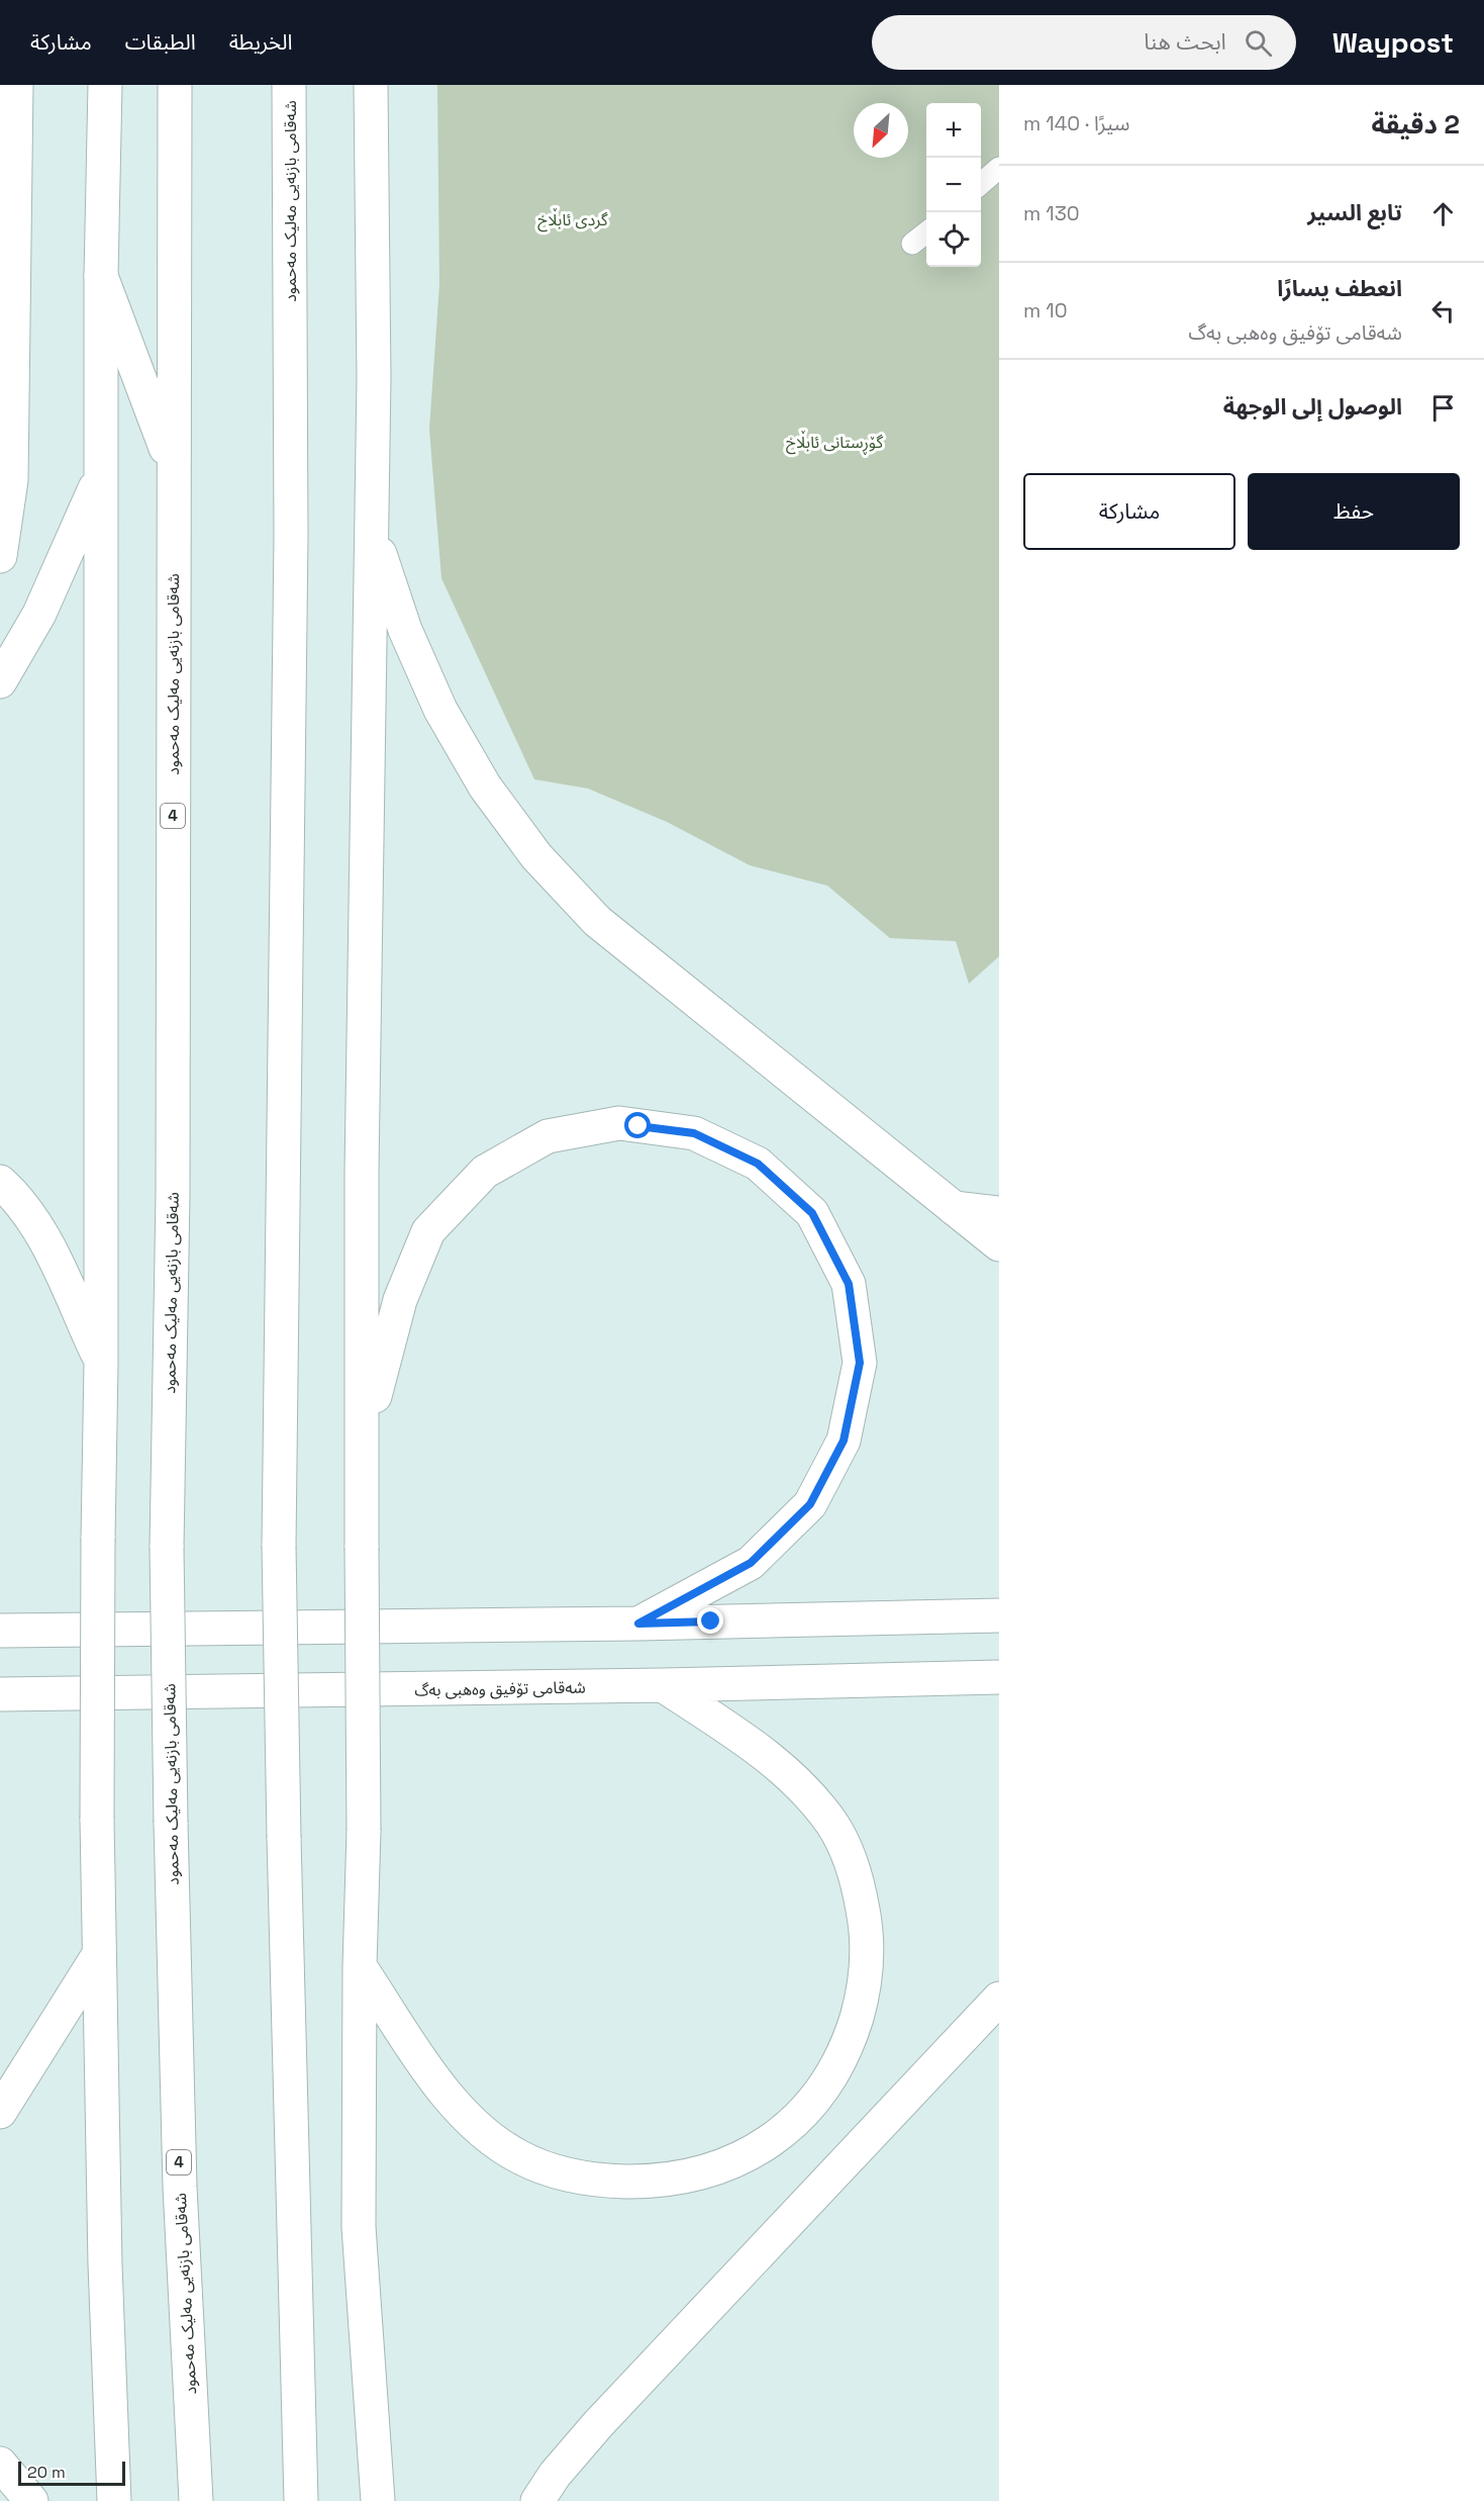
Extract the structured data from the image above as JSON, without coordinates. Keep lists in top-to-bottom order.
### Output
{
  "streets": {
    "main road": ["شەقامی بازنەیی مەلیک مەحمود", "4", "شەقامی تۆفیق وەهبی بەگ"]
  },
  "parks": ["گردی ئابڵاخ", "گۆڕستانی ئابڵاخ"],
  "scale_bar": "20 m",
  "north": "bottom left",
  "page": {
    "header": "Waypost",
    "search": "ابحث هنا",
    "nav": ["الخريطة", "الطبقات", "مشاركة"],
    "heading": ["2 دقيقة", "سيرًا · 140 m"],
    "map_buttons": ["+", "−"],
    "list": [
      ["تابع السير", "130 m"],
      ["انعطف يسارًا", "شەقامی تۆفیق وەهبی بەگ", "10 m"],
      "الوصول إلى الوجهة"
    ],
    "buttons": ["حفظ", "مشاركة"],
    "scale": "20 m"
  }
}
